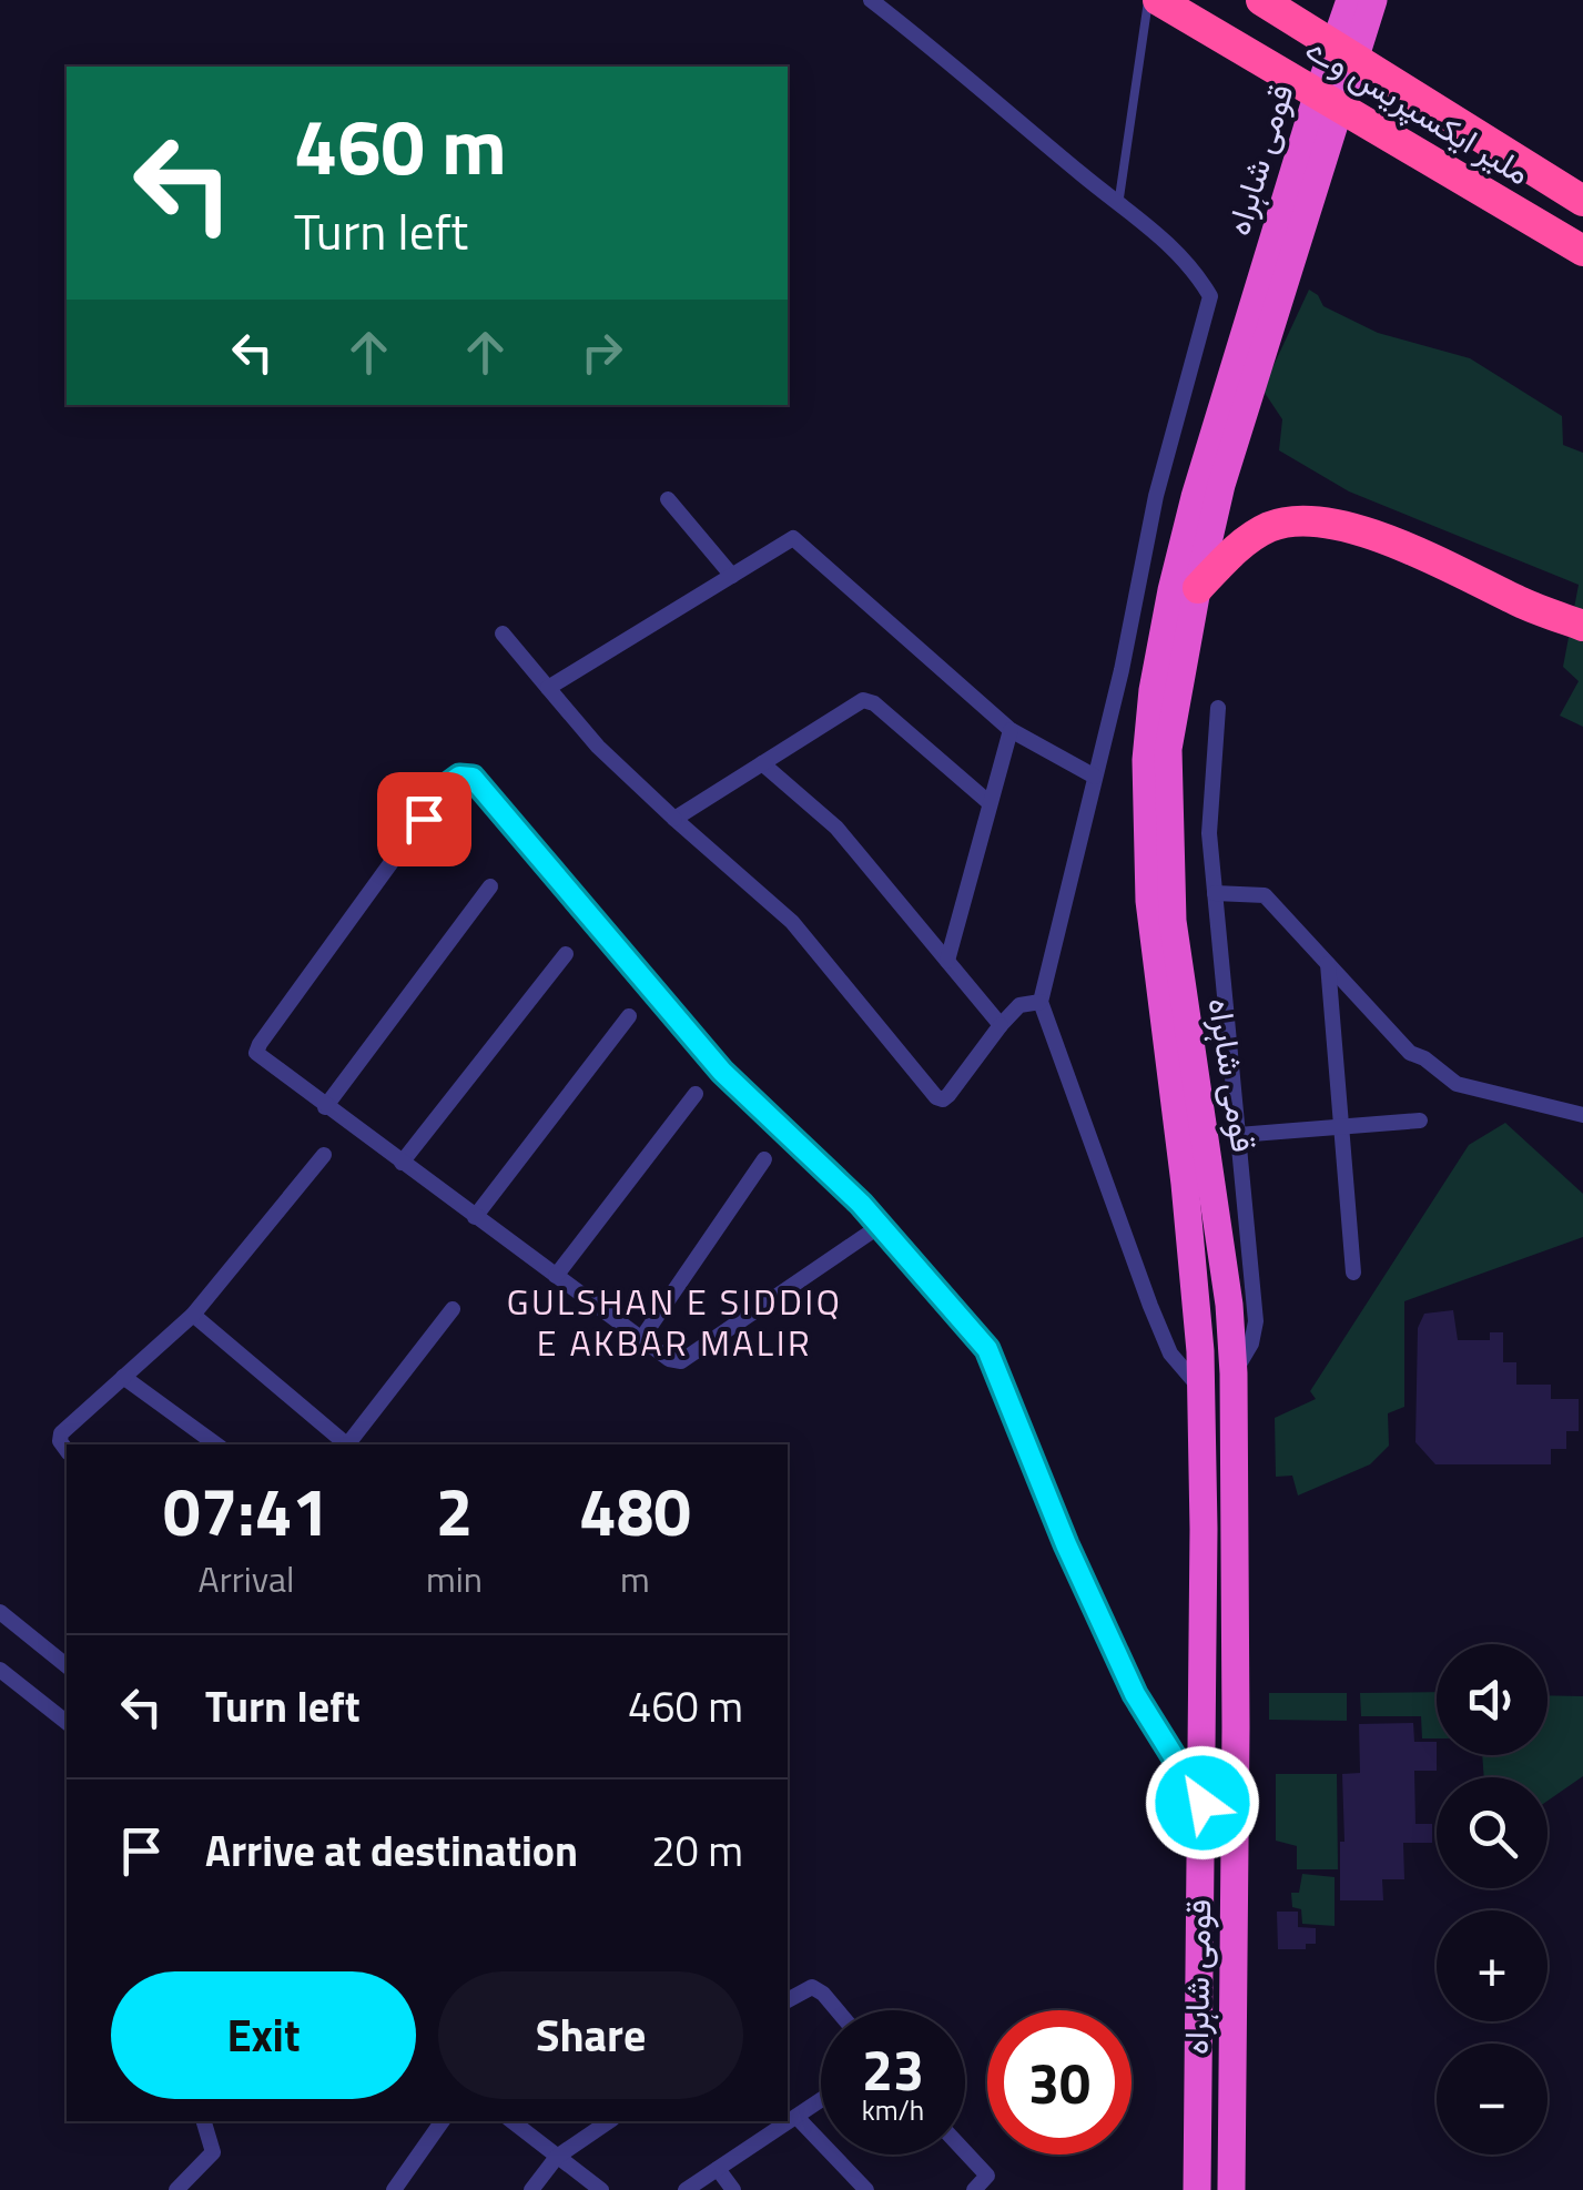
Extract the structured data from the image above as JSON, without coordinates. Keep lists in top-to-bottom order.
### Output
{
  "streets": {
    "highway": ["ملیر ایکسپریس وے", "قومی شاہراہ"]
  },
  "districts": ["GULSHAN E SIDDIQ E AKBAR MALIR"],
  "page": {
    "turn": ["460 m", "Turn left"],
    "eta": [
      "07:41",
      "Arrival",
      "2",
      "min",
      "480",
      "m"
    ],
    "list": [
      {
        "name": "Turn left",
        "value": "460 m"
      },
      {
        "name": "Arrive at destination",
        "value": "20 m"
      }
    ],
    "map_buttons": ["+", "−"],
    "buttons": ["Exit", "Share"],
    "speed": "23 km/h",
    "limit": "30"
  }
}
